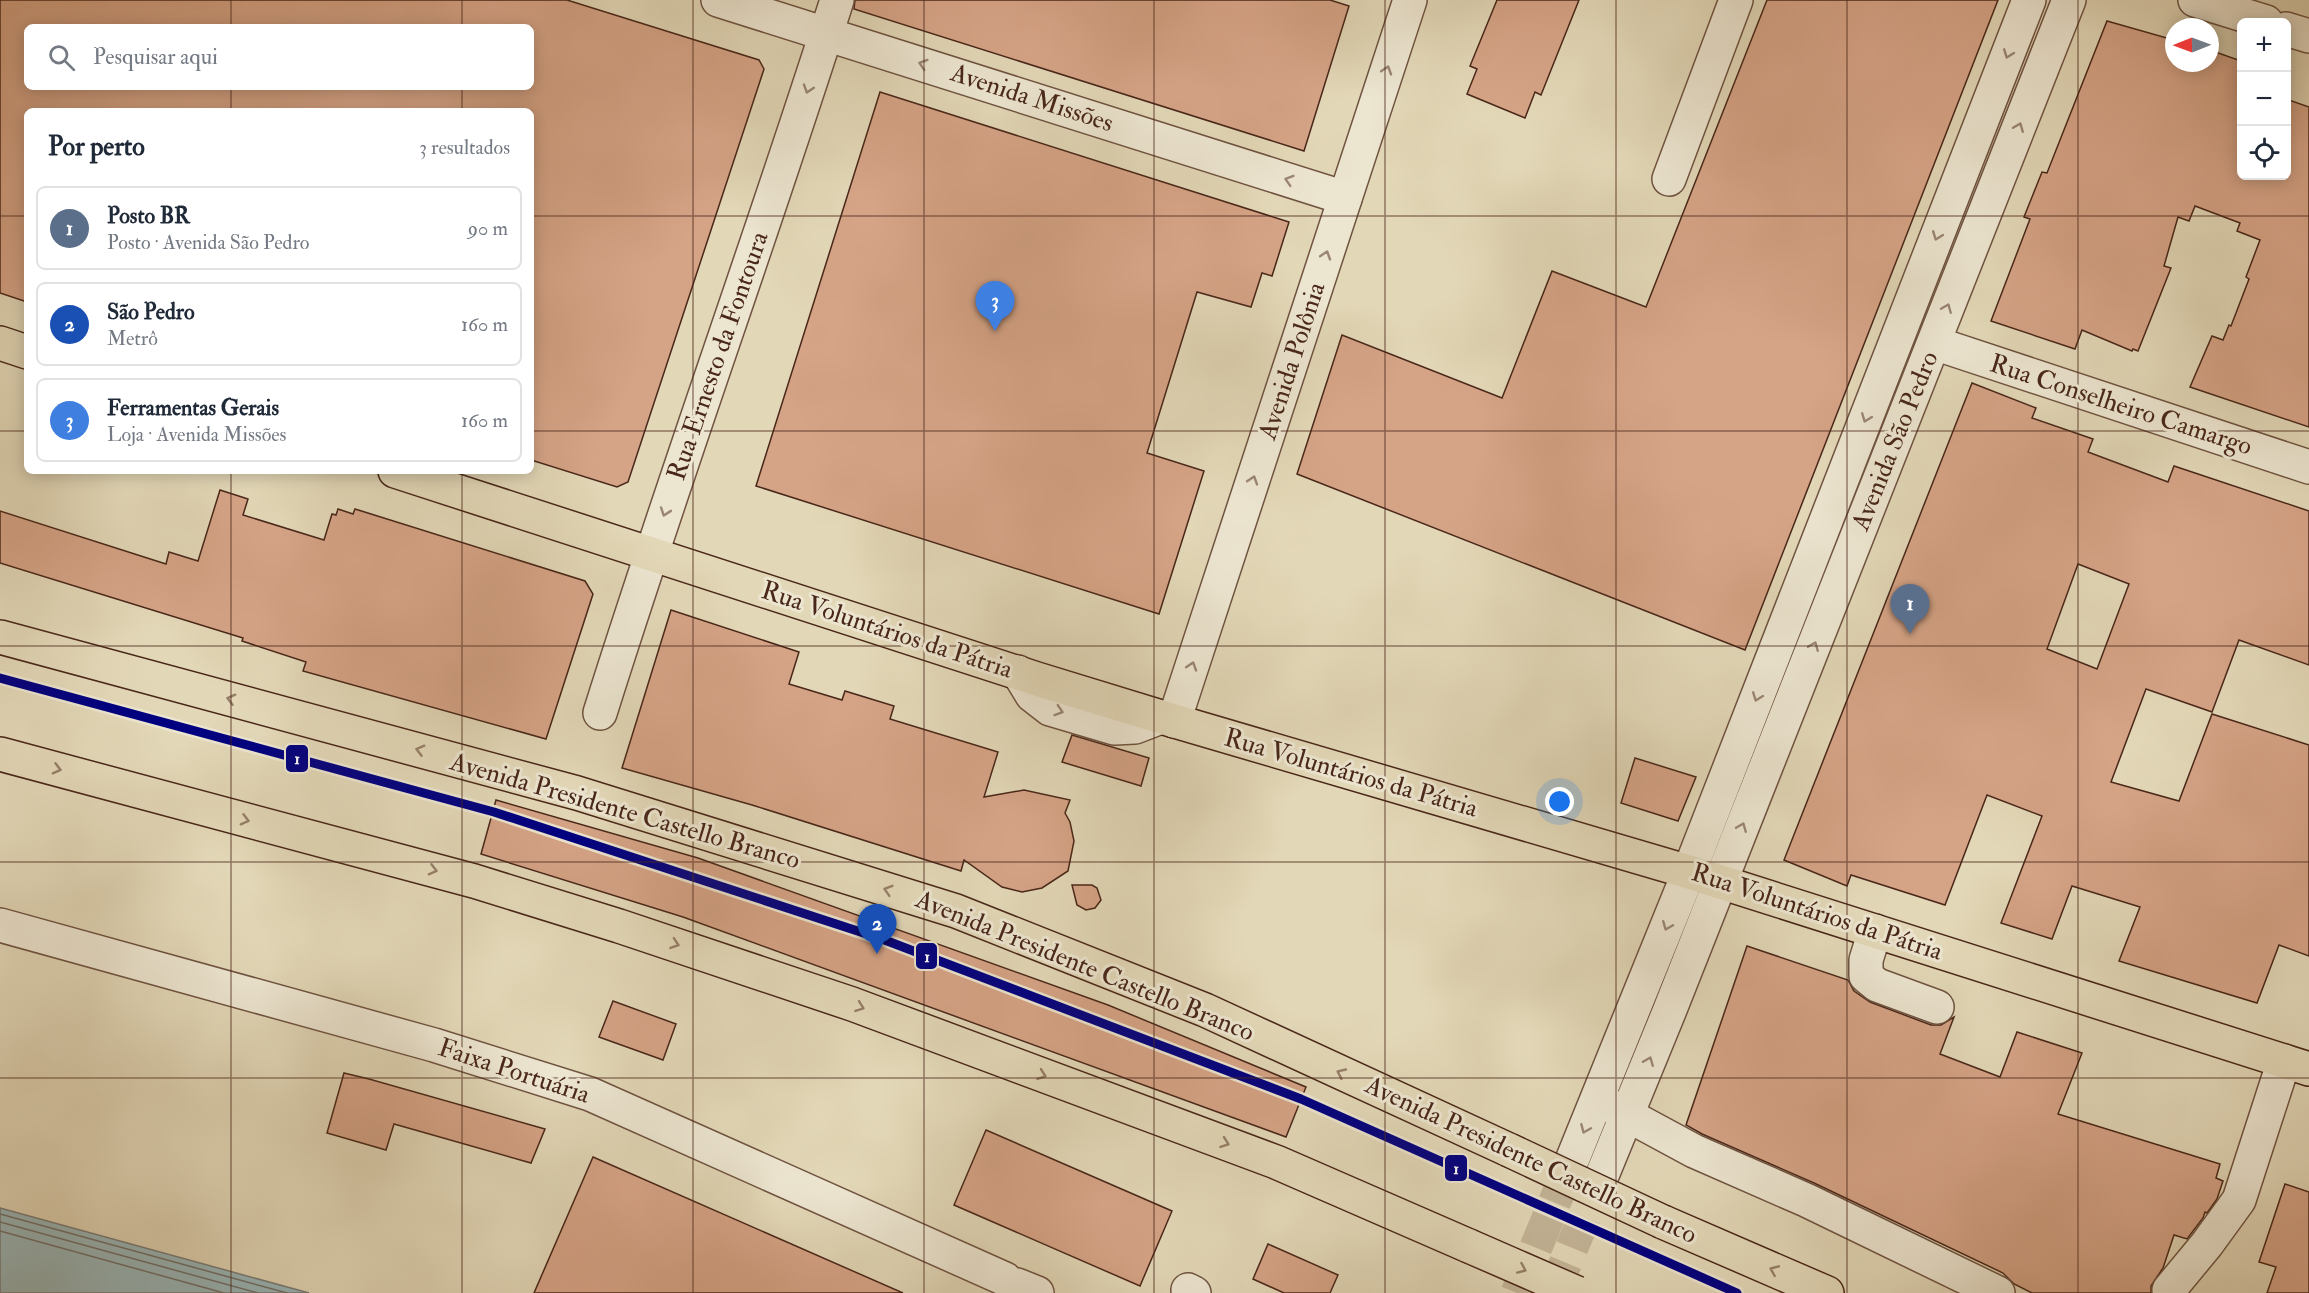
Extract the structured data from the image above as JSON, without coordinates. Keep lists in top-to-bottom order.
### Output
{
  "streets": {
    "main road": ["Rua Voluntários da Pátria", "Avenida Presidente Castello Branco"],
    "street": [
      "Avenida Missões",
      "Rua Ernesto da Fontoura",
      "Avenida Polônia",
      "Rua Conselheiro Camargo",
      "Avenida São Pedro",
      "Faixa Portuária"
    ]
  },
  "crossings": [
    ["Avenida Missões", "Rua Ernesto da Fontoura"],
    ["Avenida Missões", "Avenida Polônia"],
    ["Rua Ernesto da Fontoura", "Rua Voluntários da Pátria"],
    ["Avenida Polônia", "Rua Voluntários da Pátria"],
    ["Rua Conselheiro Camargo", "Avenida São Pedro"],
    ["Avenida São Pedro", "Rua Voluntários da Pátria"]
  ],
  "one_way": ["Avenida Missões", "Rua Ernesto da Fontoura", "Avenida Polônia"],
  "lines": ["transit line 1"],
  "north": "left",
  "page": {
    "map_buttons": ["+", "−"],
    "search": "Pesquisar aqui",
    "heading": ["Por perto", "3 resultados"],
    "list": [
      {
        "mark": "1",
        "name": "Posto BR",
        "note": "Posto · Avenida São Pedro",
        "value": "90 m"
      },
      {
        "mark": "2",
        "name": "São Pedro",
        "note": "Metrô",
        "value": "160 m"
      },
      {
        "mark": "3",
        "name": "Ferramentas Gerais",
        "note": "Loja · Avenida Missões",
        "value": "160 m"
      }
    ],
    "pins": ["3", "1", "2"]
  }
}
